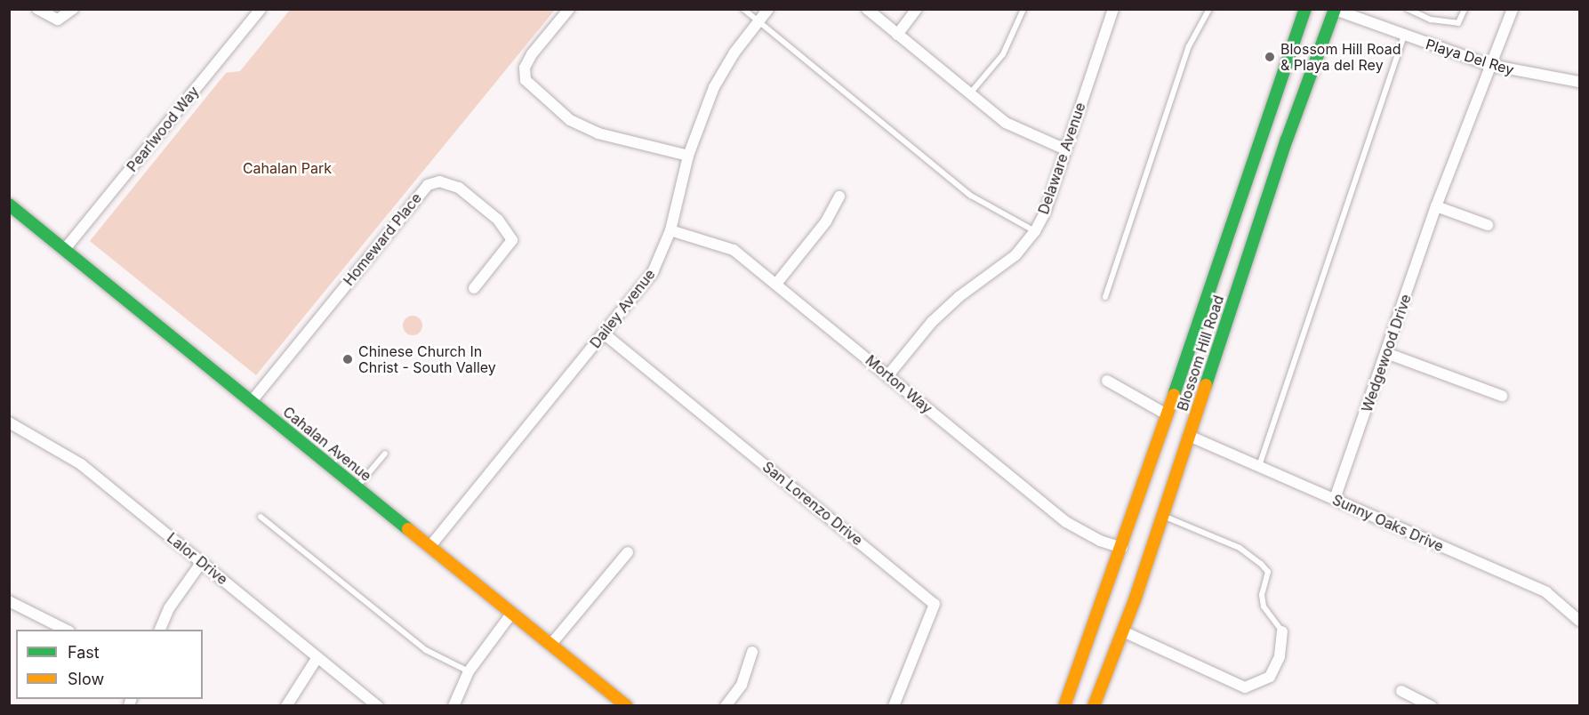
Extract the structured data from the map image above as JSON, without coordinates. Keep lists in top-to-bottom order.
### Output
{
  "streets": {
    "main road": ["Blossom Hill Road", "Cahalan Avenue"],
    "street": [
      "Playa Del Rey",
      "Pearlwood Way",
      "Delaware Avenue",
      "Homeward Place",
      "Dailey Avenue",
      "Wedgewood Drive",
      "Morton Way",
      "San Lorenzo Drive",
      "Sunny Oaks Drive",
      "Lalor Drive"
    ]
  },
  "crossings": [
    ["Playa Del Rey", "Blossom Hill Road"],
    ["Playa Del Rey", "Wedgewood Drive"],
    ["Pearlwood Way", "Cahalan Avenue"],
    ["Delaware Avenue", "Morton Way"],
    ["Homeward Place", "Cahalan Avenue"],
    ["Dailey Avenue", "Morton Way"],
    ["Dailey Avenue", "Cahalan Avenue"],
    ["Dailey Avenue", "San Lorenzo Drive"],
    ["Blossom Hill Road", "Morton Way"],
    ["Blossom Hill Road", "Sunny Oaks Drive"],
    ["Wedgewood Drive", "Sunny Oaks Drive"]
  ],
  "parks": ["Cahalan Park"],
  "places": ["Blossom Hill Road & Playa del Rey", "Chinese Church In Christ - South Valley"],
  "legend": ["Fast", "Slow"]
}
